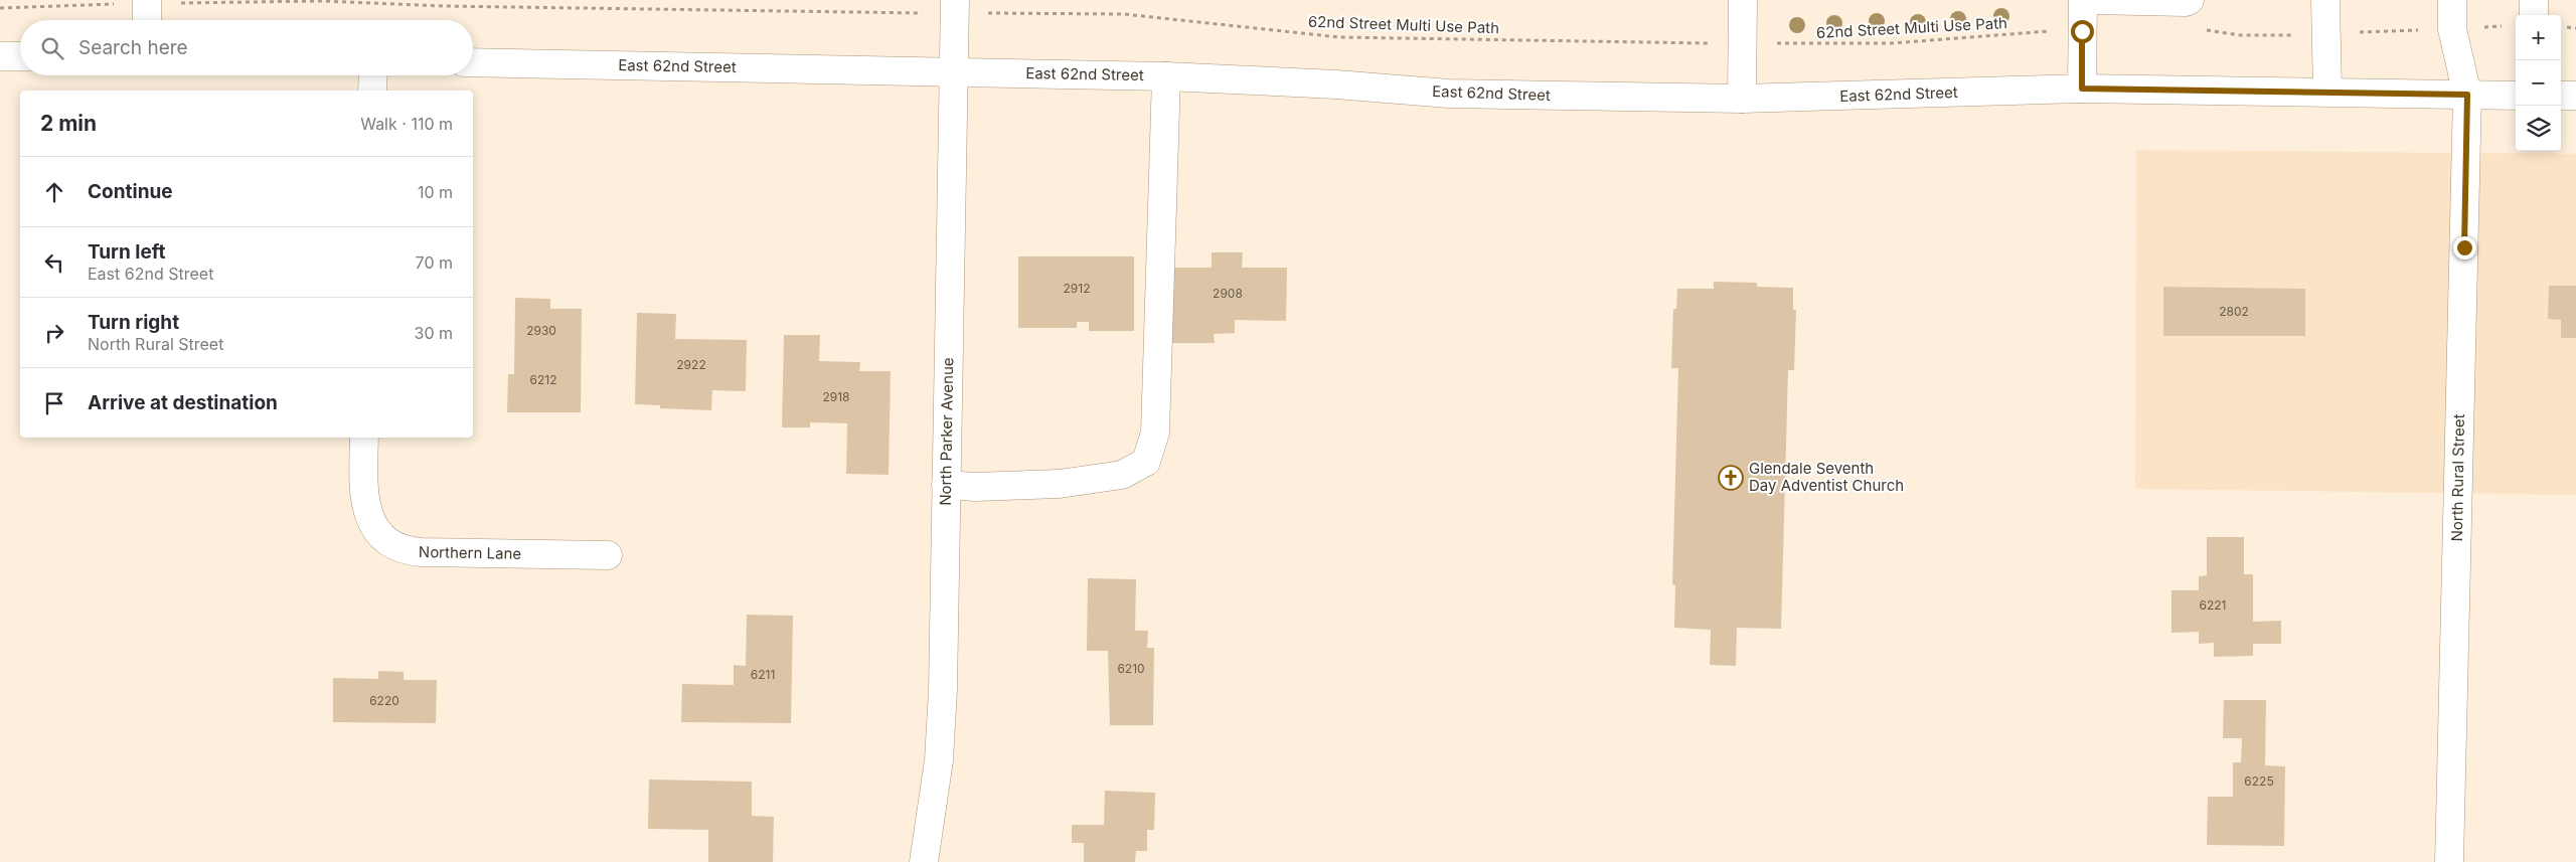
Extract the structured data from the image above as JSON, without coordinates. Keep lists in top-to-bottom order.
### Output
{
  "streets": {
    "street": [
      "East 62nd Street",
      "North Parker Avenue",
      "North Rural Street",
      "Northern Lane"
    ],
    "path": ["62nd Street Multi Use Path"]
  },
  "crossings": [
    ["East 62nd Street", "North Parker Avenue"],
    ["East 62nd Street", "North Rural Street"]
  ],
  "places": {
    "church": ["Glendale Seventh Day Adventist Church"]
  },
  "house_numbers": [
    "2912",
    "2908",
    "2802",
    "2930",
    "2922",
    "6212",
    "2918",
    "6221",
    "6210",
    "6211",
    "6220",
    "6225"
  ],
  "page": {
    "map_buttons": ["+", "−"],
    "search": "Search here",
    "heading": ["2 min", "Walk · 110 m"],
    "list": [
      ["Continue", "10 m"],
      ["Turn left", "East 62nd Street", "70 m"],
      ["Turn right", "North Rural Street", "30 m"],
      "Arrive at destination"
    ]
  }
}
